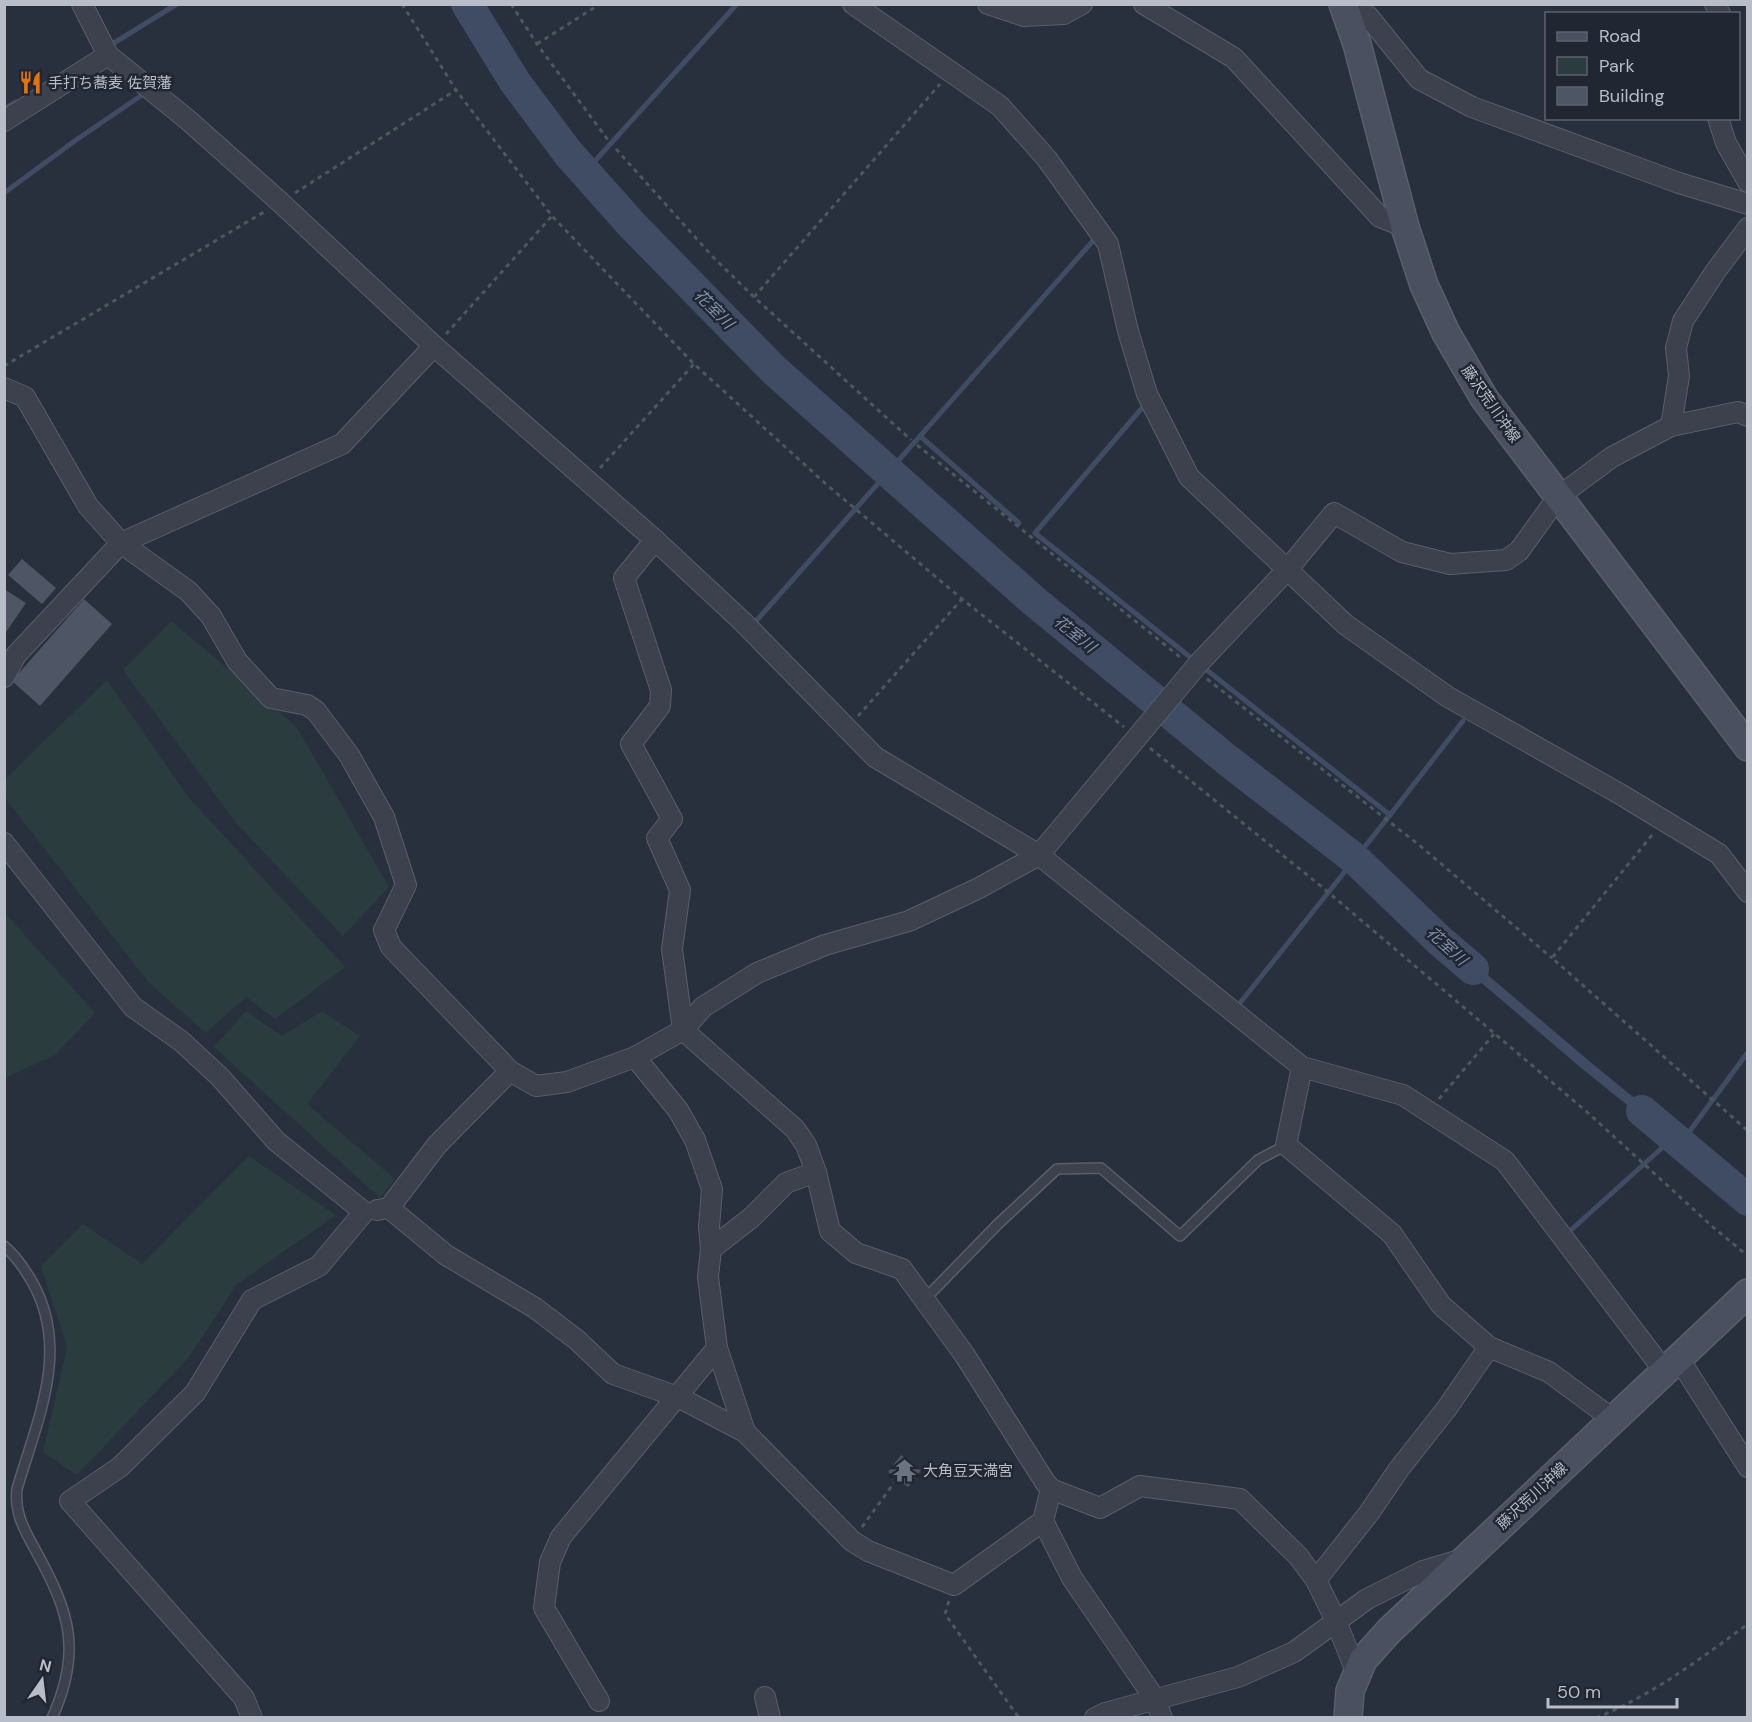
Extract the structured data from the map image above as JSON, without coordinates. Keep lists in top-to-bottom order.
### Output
{
  "streets": {
    "main road": ["藤沢荒川沖線"]
  },
  "water": ["花室川"],
  "places": {
    "restaurant": ["手打ち蕎麦 佐賀藩"],
    "temple": ["大角豆天満宮"]
  },
  "legend": ["Road", "Park", "Building"],
  "scale_bar": "50 m",
  "north": "top"
}
